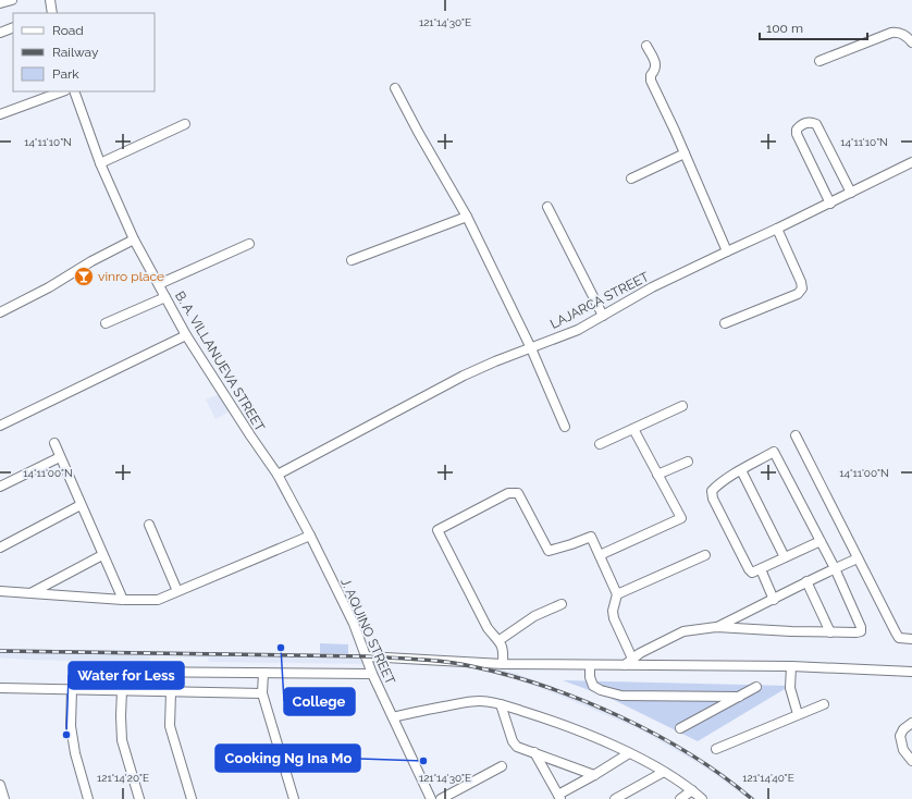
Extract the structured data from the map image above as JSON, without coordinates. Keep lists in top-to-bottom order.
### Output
{
  "streets": {
    "street": ["LAJARCA STREET", "B. A. VILLANUEVA STREET", "J. AQUINO STREET"]
  },
  "crossings": [
    ["LAJARCA STREET", "B. A. VILLANUEVA STREET"],
    ["LAJARCA STREET", "J. AQUINO STREET"],
    ["B. A. VILLANUEVA STREET", "J. AQUINO STREET"]
  ],
  "places": {
    "bar": ["vinro place"],
    "other": ["College", "Water for Less", "Cooking Ng Ina Mo"]
  },
  "legend": ["Road", "Railway", "Park"],
  "scale_bar": "100 m",
  "coordinates": [
    "121°14'30\"E",
    "14°11'10\"N",
    "14°11'00\"N",
    "121°14'20\"E",
    "121°14'40\"E"
  ]
}
